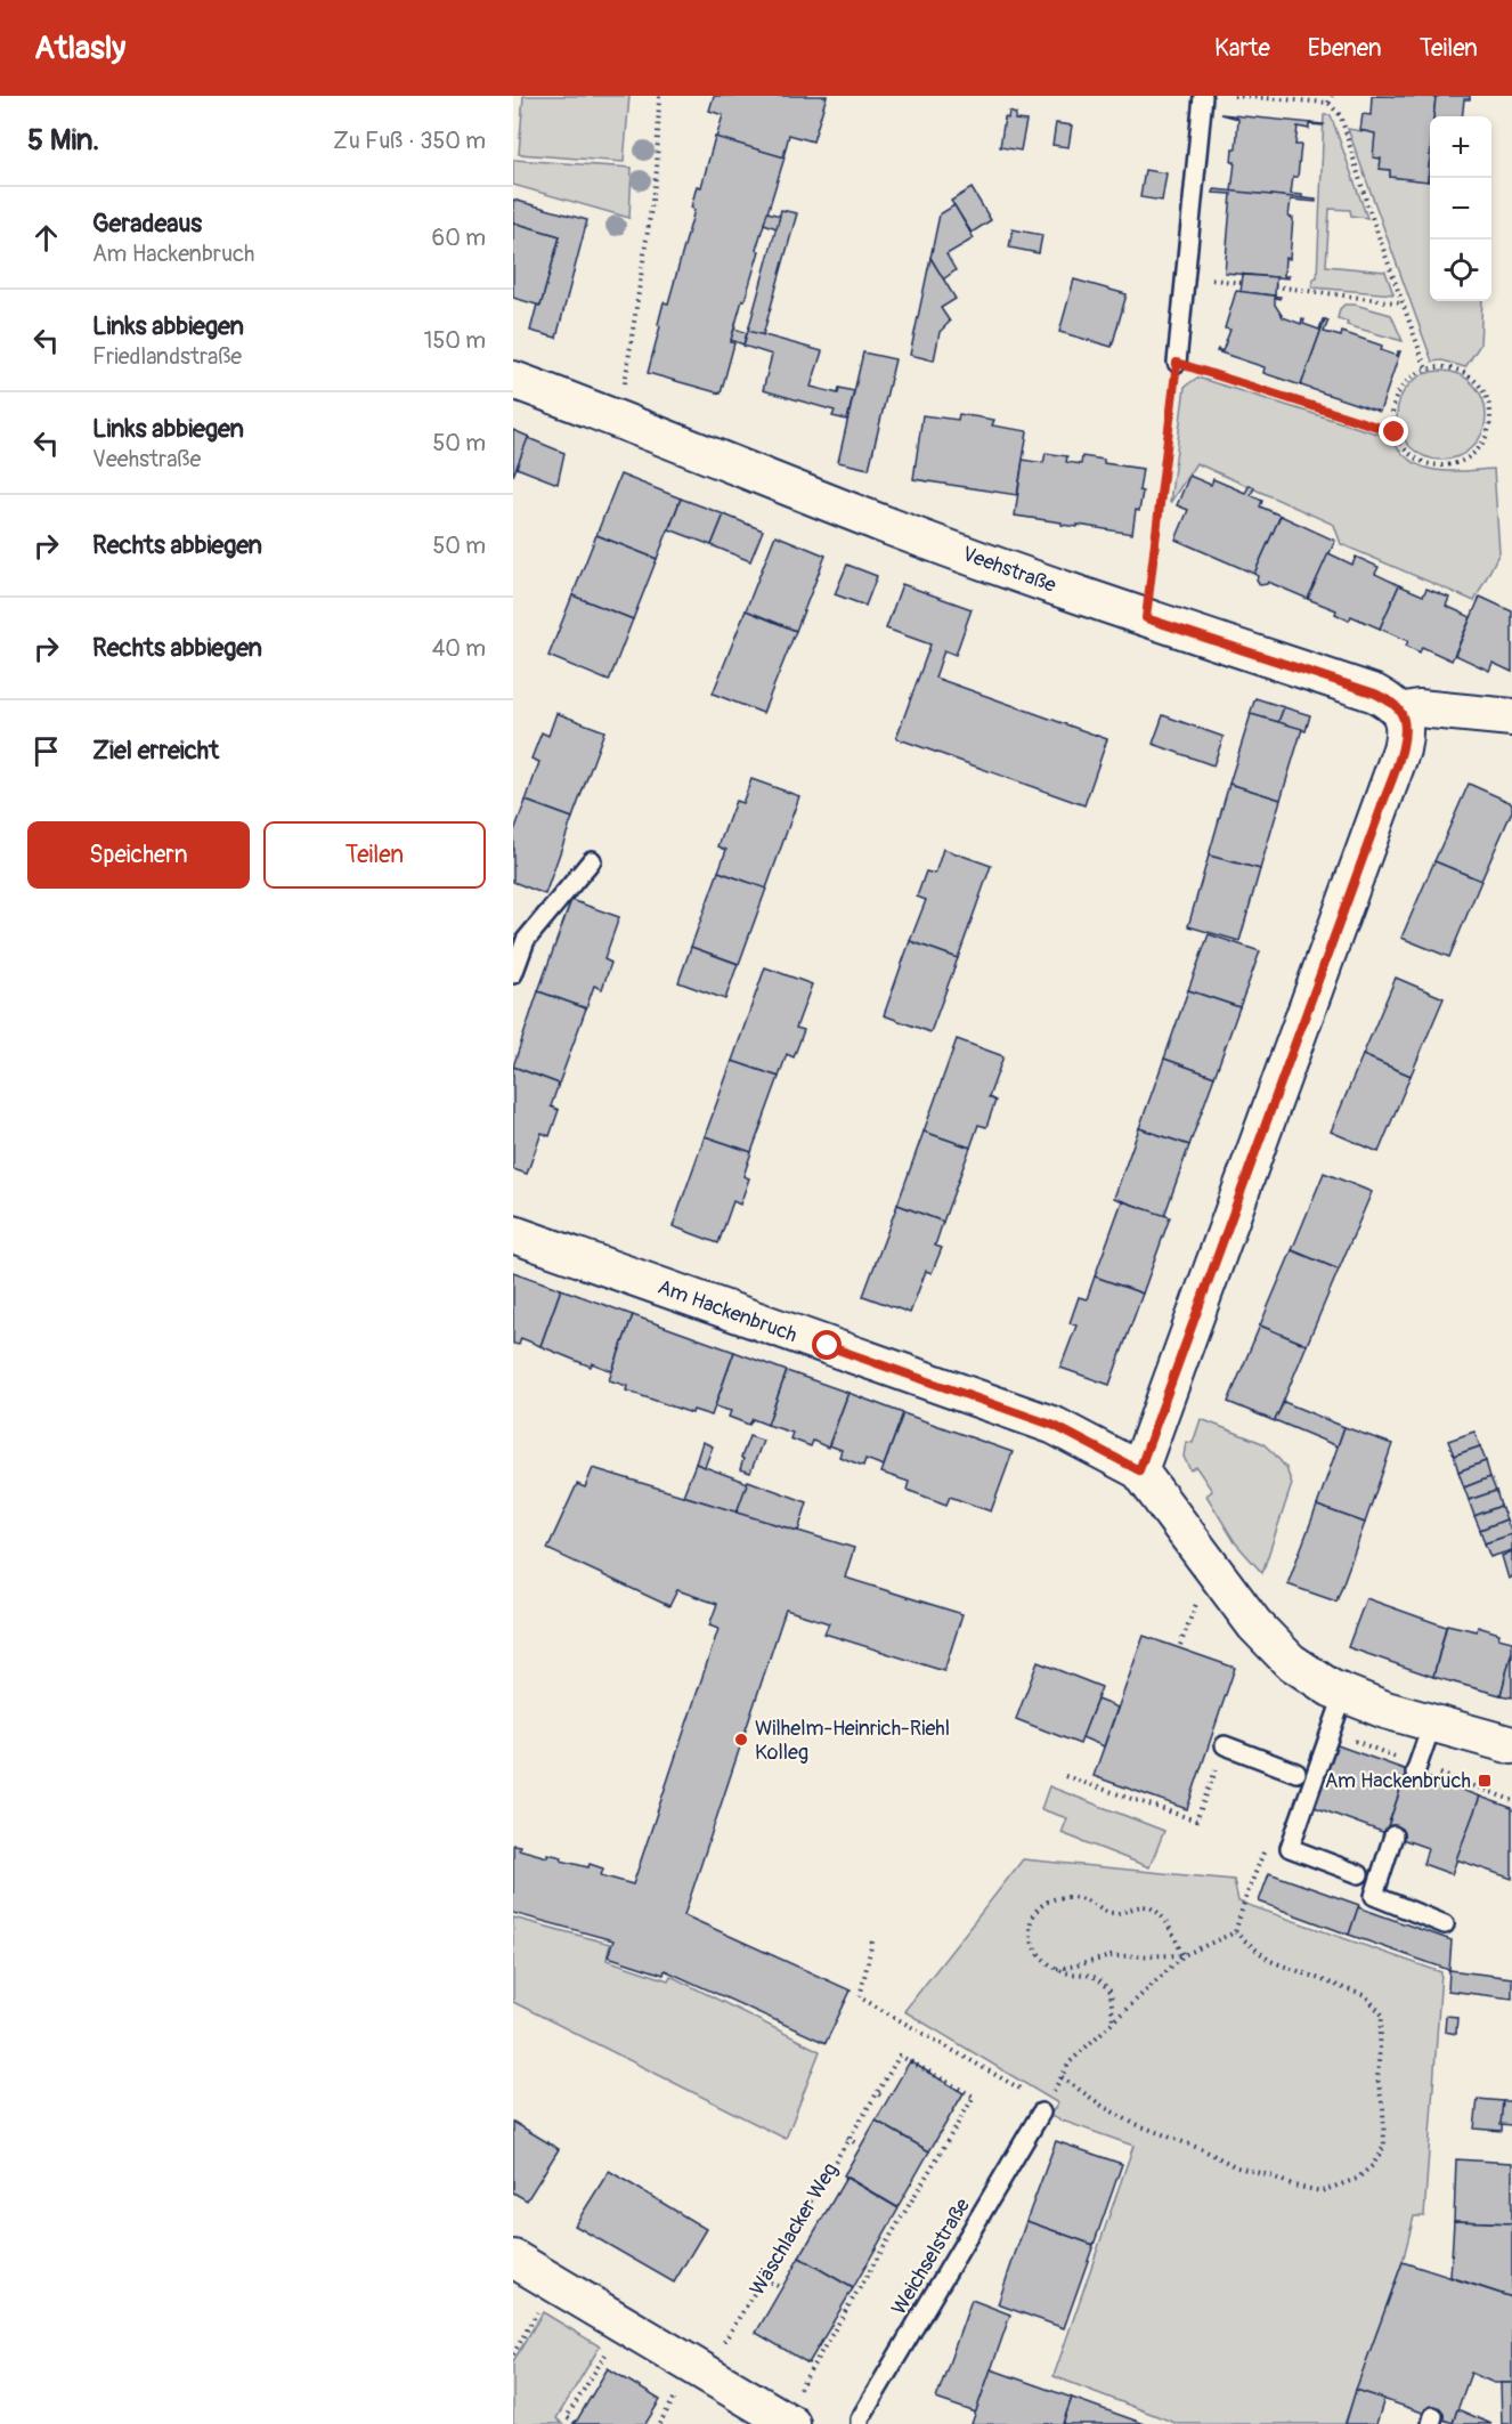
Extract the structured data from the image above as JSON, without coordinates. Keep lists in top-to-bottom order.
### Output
{
  "streets": {
    "street": ["Veehstraße", "Am Hackenbruch"],
    "lane": ["Weichselstraße"],
    "path": ["Wäschlacker Weg"]
  },
  "places": {
    "other": ["Wilhelm-Heinrich-Riehl Kolleg"],
    "transit": ["Am Hackenbruch"]
  },
  "page": {
    "header": "Atlasly",
    "nav": ["Karte", "Ebenen", "Teilen"],
    "heading": ["5 Min.", "Zu Fuß · 350 m"],
    "map_buttons": ["+", "−"],
    "list": [
      ["Geradeaus", "Am Hackenbruch", "60 m"],
      ["Links abbiegen", "Friedlandstraße", "150 m"],
      ["Links abbiegen", "Veehstraße", "50 m"],
      ["Rechts abbiegen", "50 m"],
      ["Rechts abbiegen", "40 m"],
      "Ziel erreicht"
    ],
    "buttons": ["Speichern", "Teilen"]
  }
}
